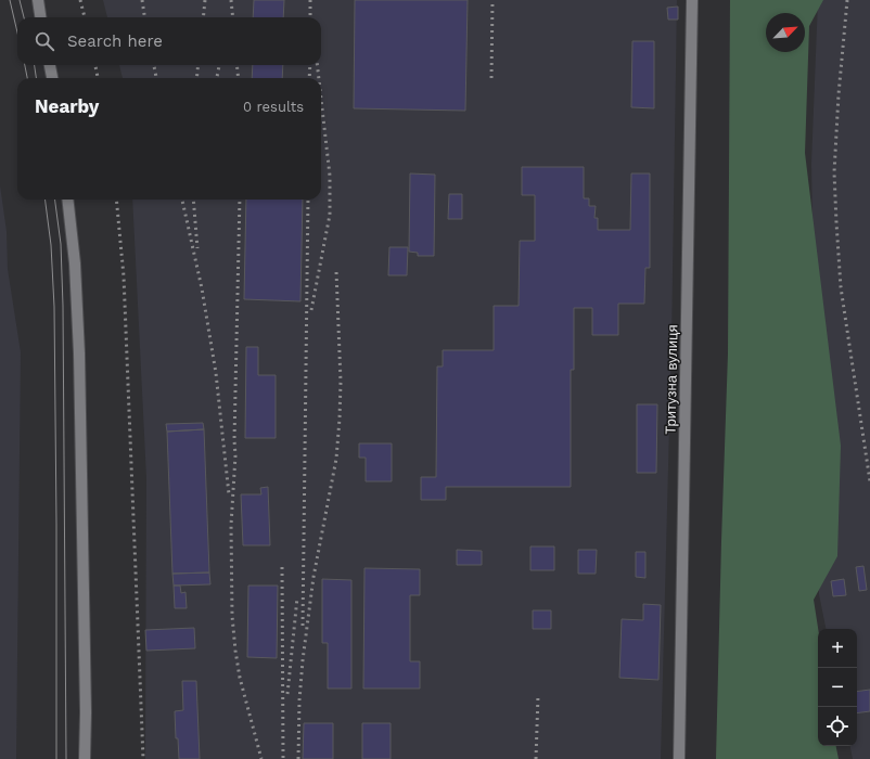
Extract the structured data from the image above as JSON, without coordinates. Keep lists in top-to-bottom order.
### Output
{
  "streets": {
    "street": ["Тритузна вулиця"]
  },
  "north": "top right",
  "page": {
    "search": "Search here",
    "heading": ["Nearby", "0 results"],
    "map_buttons": ["+", "−"]
  }
}
